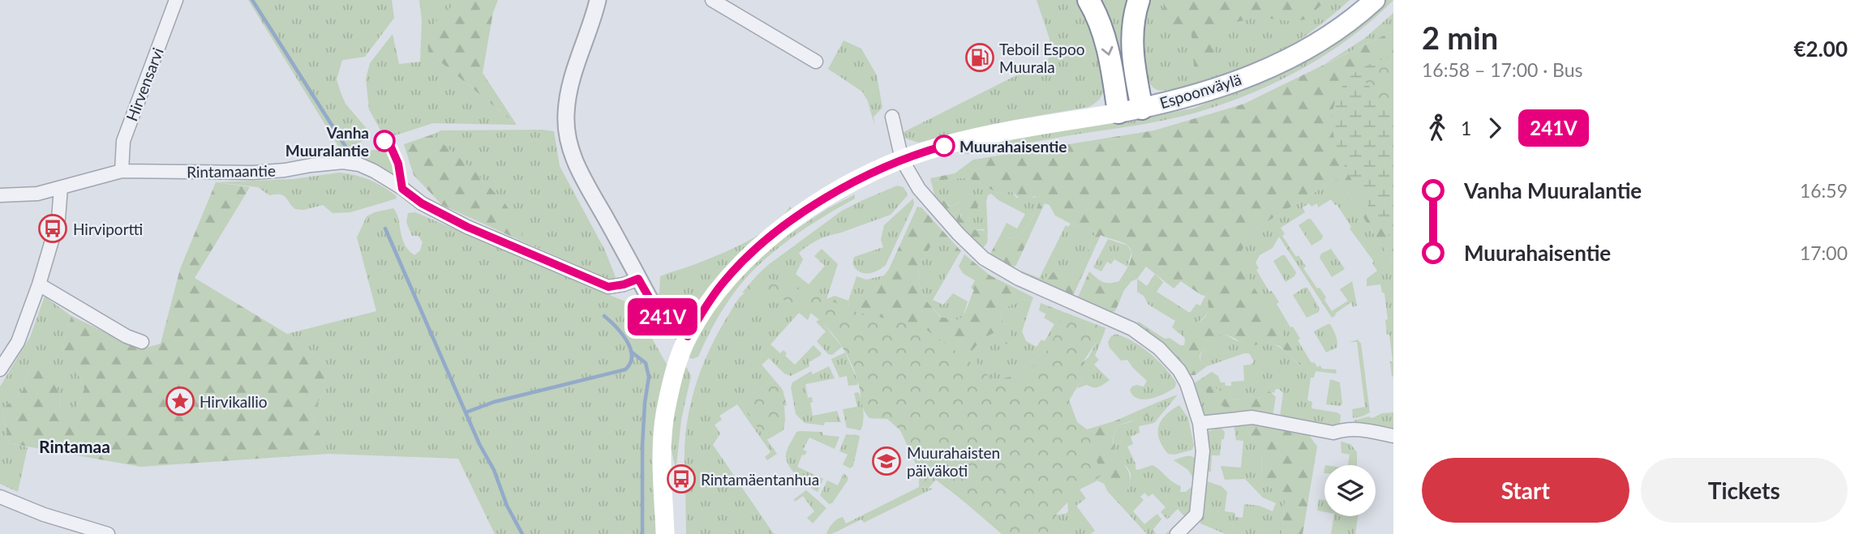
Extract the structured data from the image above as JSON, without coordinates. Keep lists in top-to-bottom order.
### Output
{
  "streets": {
    "main road": ["Espoonväylä"],
    "street": ["Hirvensarvi", "Rintamaantie"]
  },
  "crossings": [
    ["Hirvensarvi", "Rintamaantie"]
  ],
  "districts": ["Rintamaa"],
  "places": {
    "fuel station": ["Teboil Espoo Muurala"],
    "other": ["Vanha Muuralantie", "Muurahaisentie"],
    "bus stop": ["Hirviportti", "Rintamäentanhua"],
    "place": ["Hirvikallio"],
    "school or university": ["Muurahaisten päiväkoti"]
  },
  "lines": ["bus line 241V"],
  "page": {
    "on_map": "241V",
    "heading": ["2 min", "16:58 – 17:00 · Bus", "€2.00"],
    "legs": ["1", "241V"],
    "list": [
      {
        "name": "Vanha Muuralantie",
        "value": "16:59"
      },
      {
        "name": "Muurahaisentie",
        "value": "17:00"
      }
    ],
    "buttons": ["Start", "Tickets"]
  }
}
